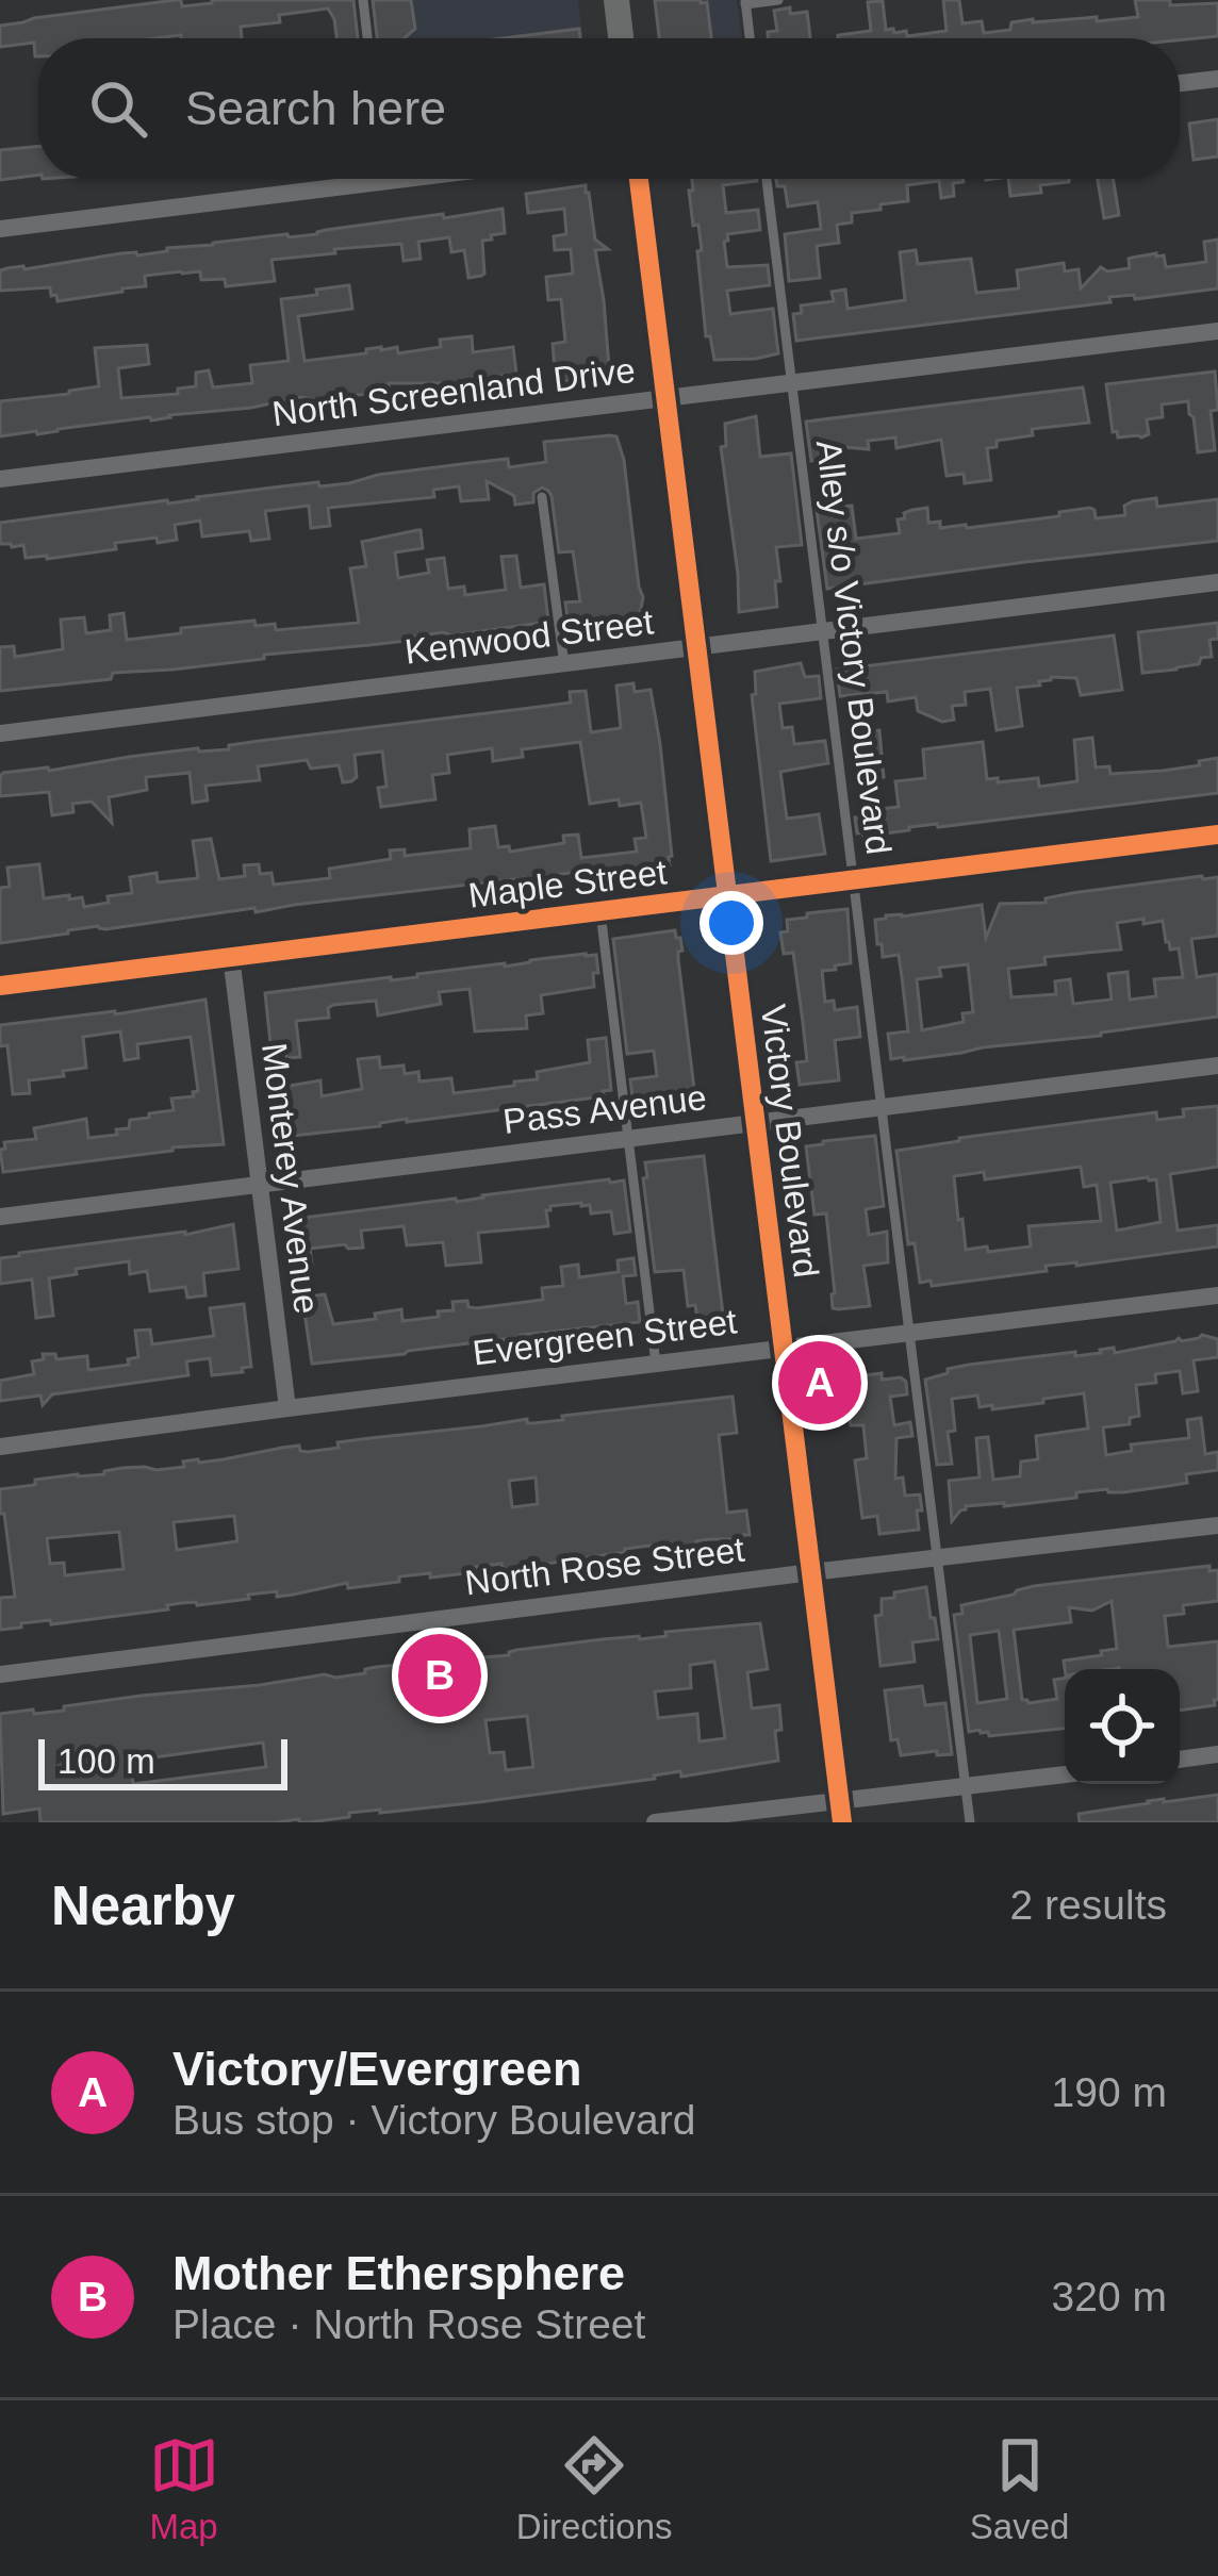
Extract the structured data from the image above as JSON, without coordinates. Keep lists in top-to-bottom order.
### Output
{
  "streets": {
    "main road": ["Victory Boulevard"],
    "street": [
      "North Screenland Drive",
      "Kenwood Street",
      "Maple Street",
      "Pass Avenue",
      "Monterey Avenue",
      "Evergreen Street",
      "North Rose Street"
    ],
    "lane": ["Alley s/o Victory Boulevard"]
  },
  "crossings": [
    ["North Screenland Drive", "Alley s/o Victory Boulevard"],
    ["North Screenland Drive", "Victory Boulevard"],
    ["Kenwood Street", "Alley s/o Victory Boulevard"],
    ["Kenwood Street", "Victory Boulevard"],
    ["Alley s/o Victory Boulevard", "Maple Street"],
    ["Alley s/o Victory Boulevard", "Pass Avenue"],
    ["Alley s/o Victory Boulevard", "Evergreen Street"],
    ["Alley s/o Victory Boulevard", "North Rose Street"],
    ["Maple Street", "Victory Boulevard"],
    ["Maple Street", "Monterey Avenue"],
    ["Pass Avenue", "Victory Boulevard"],
    ["Pass Avenue", "Monterey Avenue"],
    ["Victory Boulevard", "Evergreen Street"],
    ["Victory Boulevard", "North Rose Street"],
    ["Monterey Avenue", "Evergreen Street"]
  ],
  "scale_bar": "100 m",
  "page": {
    "search": "Search here",
    "pins": ["A", "B"],
    "scale": "100 m",
    "heading": ["Nearby", "2 results"],
    "list": [
      {
        "mark": "A",
        "name": "Victory/Evergreen",
        "note": "Bus stop · Victory Boulevard",
        "value": "190 m"
      },
      {
        "mark": "B",
        "name": "Mother Ethersphere",
        "note": "Place · North Rose Street",
        "value": "320 m"
      }
    ],
    "nav": ["Map", "Directions", "Saved"]
  }
}
